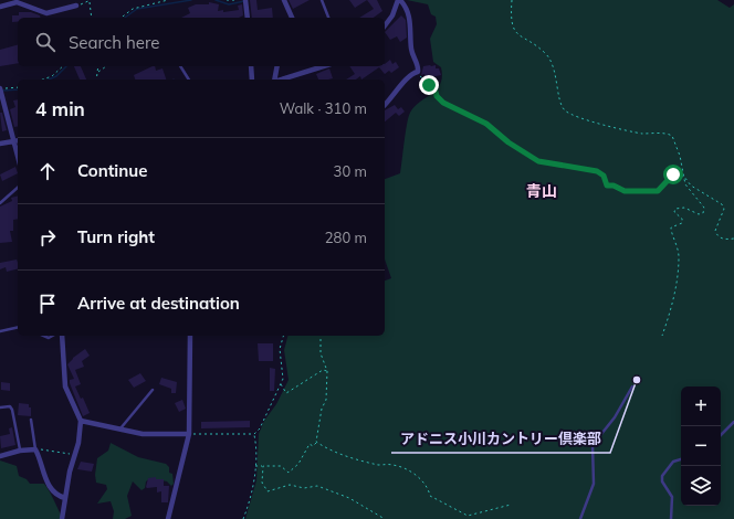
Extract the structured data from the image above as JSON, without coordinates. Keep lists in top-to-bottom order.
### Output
{
  "districts": ["青山"],
  "places": ["アドニス小川カントリー倶楽部"],
  "page": {
    "search": "Search here",
    "heading": ["4 min", "Walk · 310 m"],
    "list": [
      ["Continue", "30 m"],
      ["Turn right", "280 m"],
      "Arrive at destination"
    ],
    "map_buttons": ["+", "−"]
  }
}
